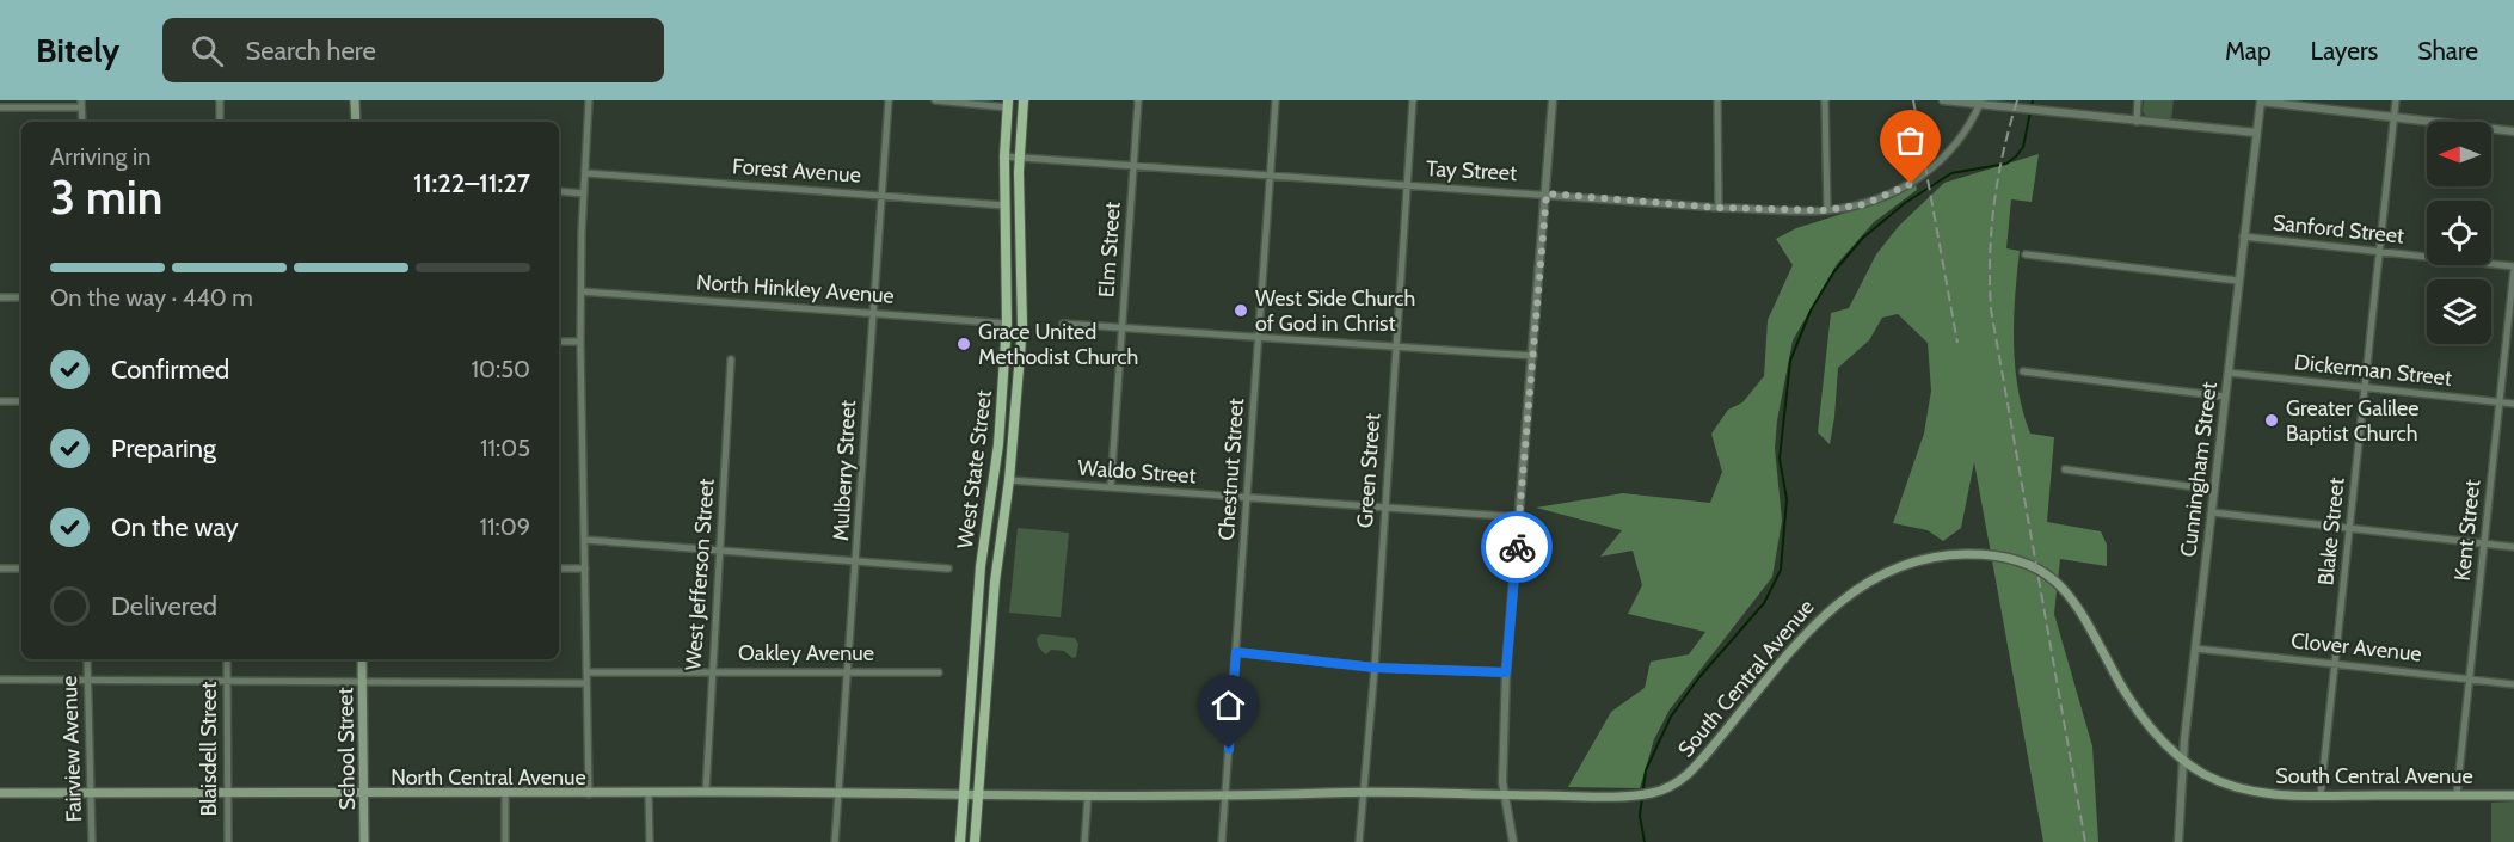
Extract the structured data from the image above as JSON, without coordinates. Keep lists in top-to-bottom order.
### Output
{
  "streets": {
    "main road": [
      "West State Street",
      "South Central Avenue",
      "School Street",
      "North Central Avenue"
    ],
    "street": [
      "Forest Avenue",
      "Tay Street",
      "Sanford Street",
      "Elm Street",
      "North Hinkley Avenue",
      "Dickerman Street",
      "Chestnut Street",
      "Cunningham Street",
      "Mulberry Street",
      "Green Street",
      "Waldo Street",
      "Kent Street",
      "Blake Street",
      "West Jefferson Street",
      "Clover Avenue",
      "Oakley Avenue",
      "Fairview Avenue",
      "Blaisdell Street"
    ]
  },
  "crossings": [
    ["Forest Avenue", "West State Street"],
    ["Forest Avenue", "Mulberry Street"],
    ["Tay Street", "Elm Street"],
    ["Tay Street", "West State Street"],
    ["Tay Street", "Chestnut Street"],
    ["Tay Street", "Green Street"],
    ["Sanford Street", "Cunningham Street"],
    ["Sanford Street", "Kent Street"],
    ["Sanford Street", "Blake Street"],
    ["Elm Street", "Waldo Street"],
    ["North Hinkley Avenue", "West State Street"],
    ["North Hinkley Avenue", "Mulberry Street"],
    ["Dickerman Street", "Cunningham Street"],
    ["Dickerman Street", "Kent Street"],
    ["Dickerman Street", "Blake Street"],
    ["West State Street", "Waldo Street"],
    ["West State Street", "South Central Avenue"],
    ["West State Street", "North Central Avenue"],
    ["Chestnut Street", "Waldo Street"],
    ["Chestnut Street", "South Central Avenue"],
    ["Cunningham Street", "Clover Avenue"],
    ["Cunningham Street", "South Central Avenue"],
    ["Mulberry Street", "Oakley Avenue"],
    ["Mulberry Street", "North Central Avenue"],
    ["Green Street", "Waldo Street"],
    ["Green Street", "South Central Avenue"],
    ["Kent Street", "Clover Avenue"],
    ["Kent Street", "South Central Avenue"],
    ["Blake Street", "Clover Avenue"],
    ["Blake Street", "South Central Avenue"],
    ["West Jefferson Street", "Oakley Avenue"],
    ["West Jefferson Street", "North Central Avenue"],
    ["South Central Avenue", "North Central Avenue"],
    ["Fairview Avenue", "North Central Avenue"],
    ["Blaisdell Street", "North Central Avenue"],
    ["School Street", "North Central Avenue"]
  ],
  "places": ["West Side Church of God in Christ", "Grace United Methodist Church", "Greater Galilee Baptist Church"],
  "north": "left",
  "page": {
    "header": "Bitely",
    "search": "Search here",
    "nav": ["Map", "Layers", "Share"],
    "heading": ["3 min", "Arriving in", "11:22–11:27"],
    "bar": "On the way · 440 m",
    "list": [
      ["Confirmed", "10:50"],
      ["Preparing", "11:05"],
      ["On the way", "11:09"],
      "Delivered"
    ]
  }
}
